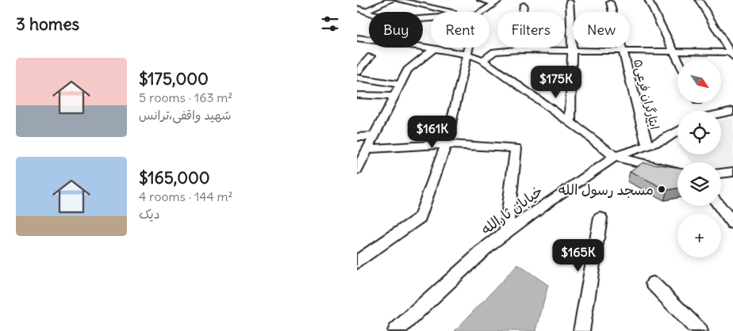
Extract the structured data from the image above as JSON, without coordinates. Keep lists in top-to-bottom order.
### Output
{
  "streets": {
    "street": ["ایثارگران فرعی۵", "خیابان ثارالله"]
  },
  "crossings": [
    ["ایثارگران فرعی۵", "خیابان ثارالله"]
  ],
  "places": ["مسجد رسول الله"],
  "north": "bottom right",
  "page": {
    "heading": "3 homes",
    "chip": [
      "Buy",
      "Rent",
      "Filters",
      "New"
    ],
    "list": [
      {
        "name": "$175,000",
        "note": "5 rooms · 163 m² · شهید واقفی،ترانس"
      },
      {
        "name": "$165,000",
        "note": "4 rooms · 144 m² · دیک"
      }
    ],
    "map_buttons": "+",
    "price": ["$175K", "$161K", "$165K"]
  }
}
